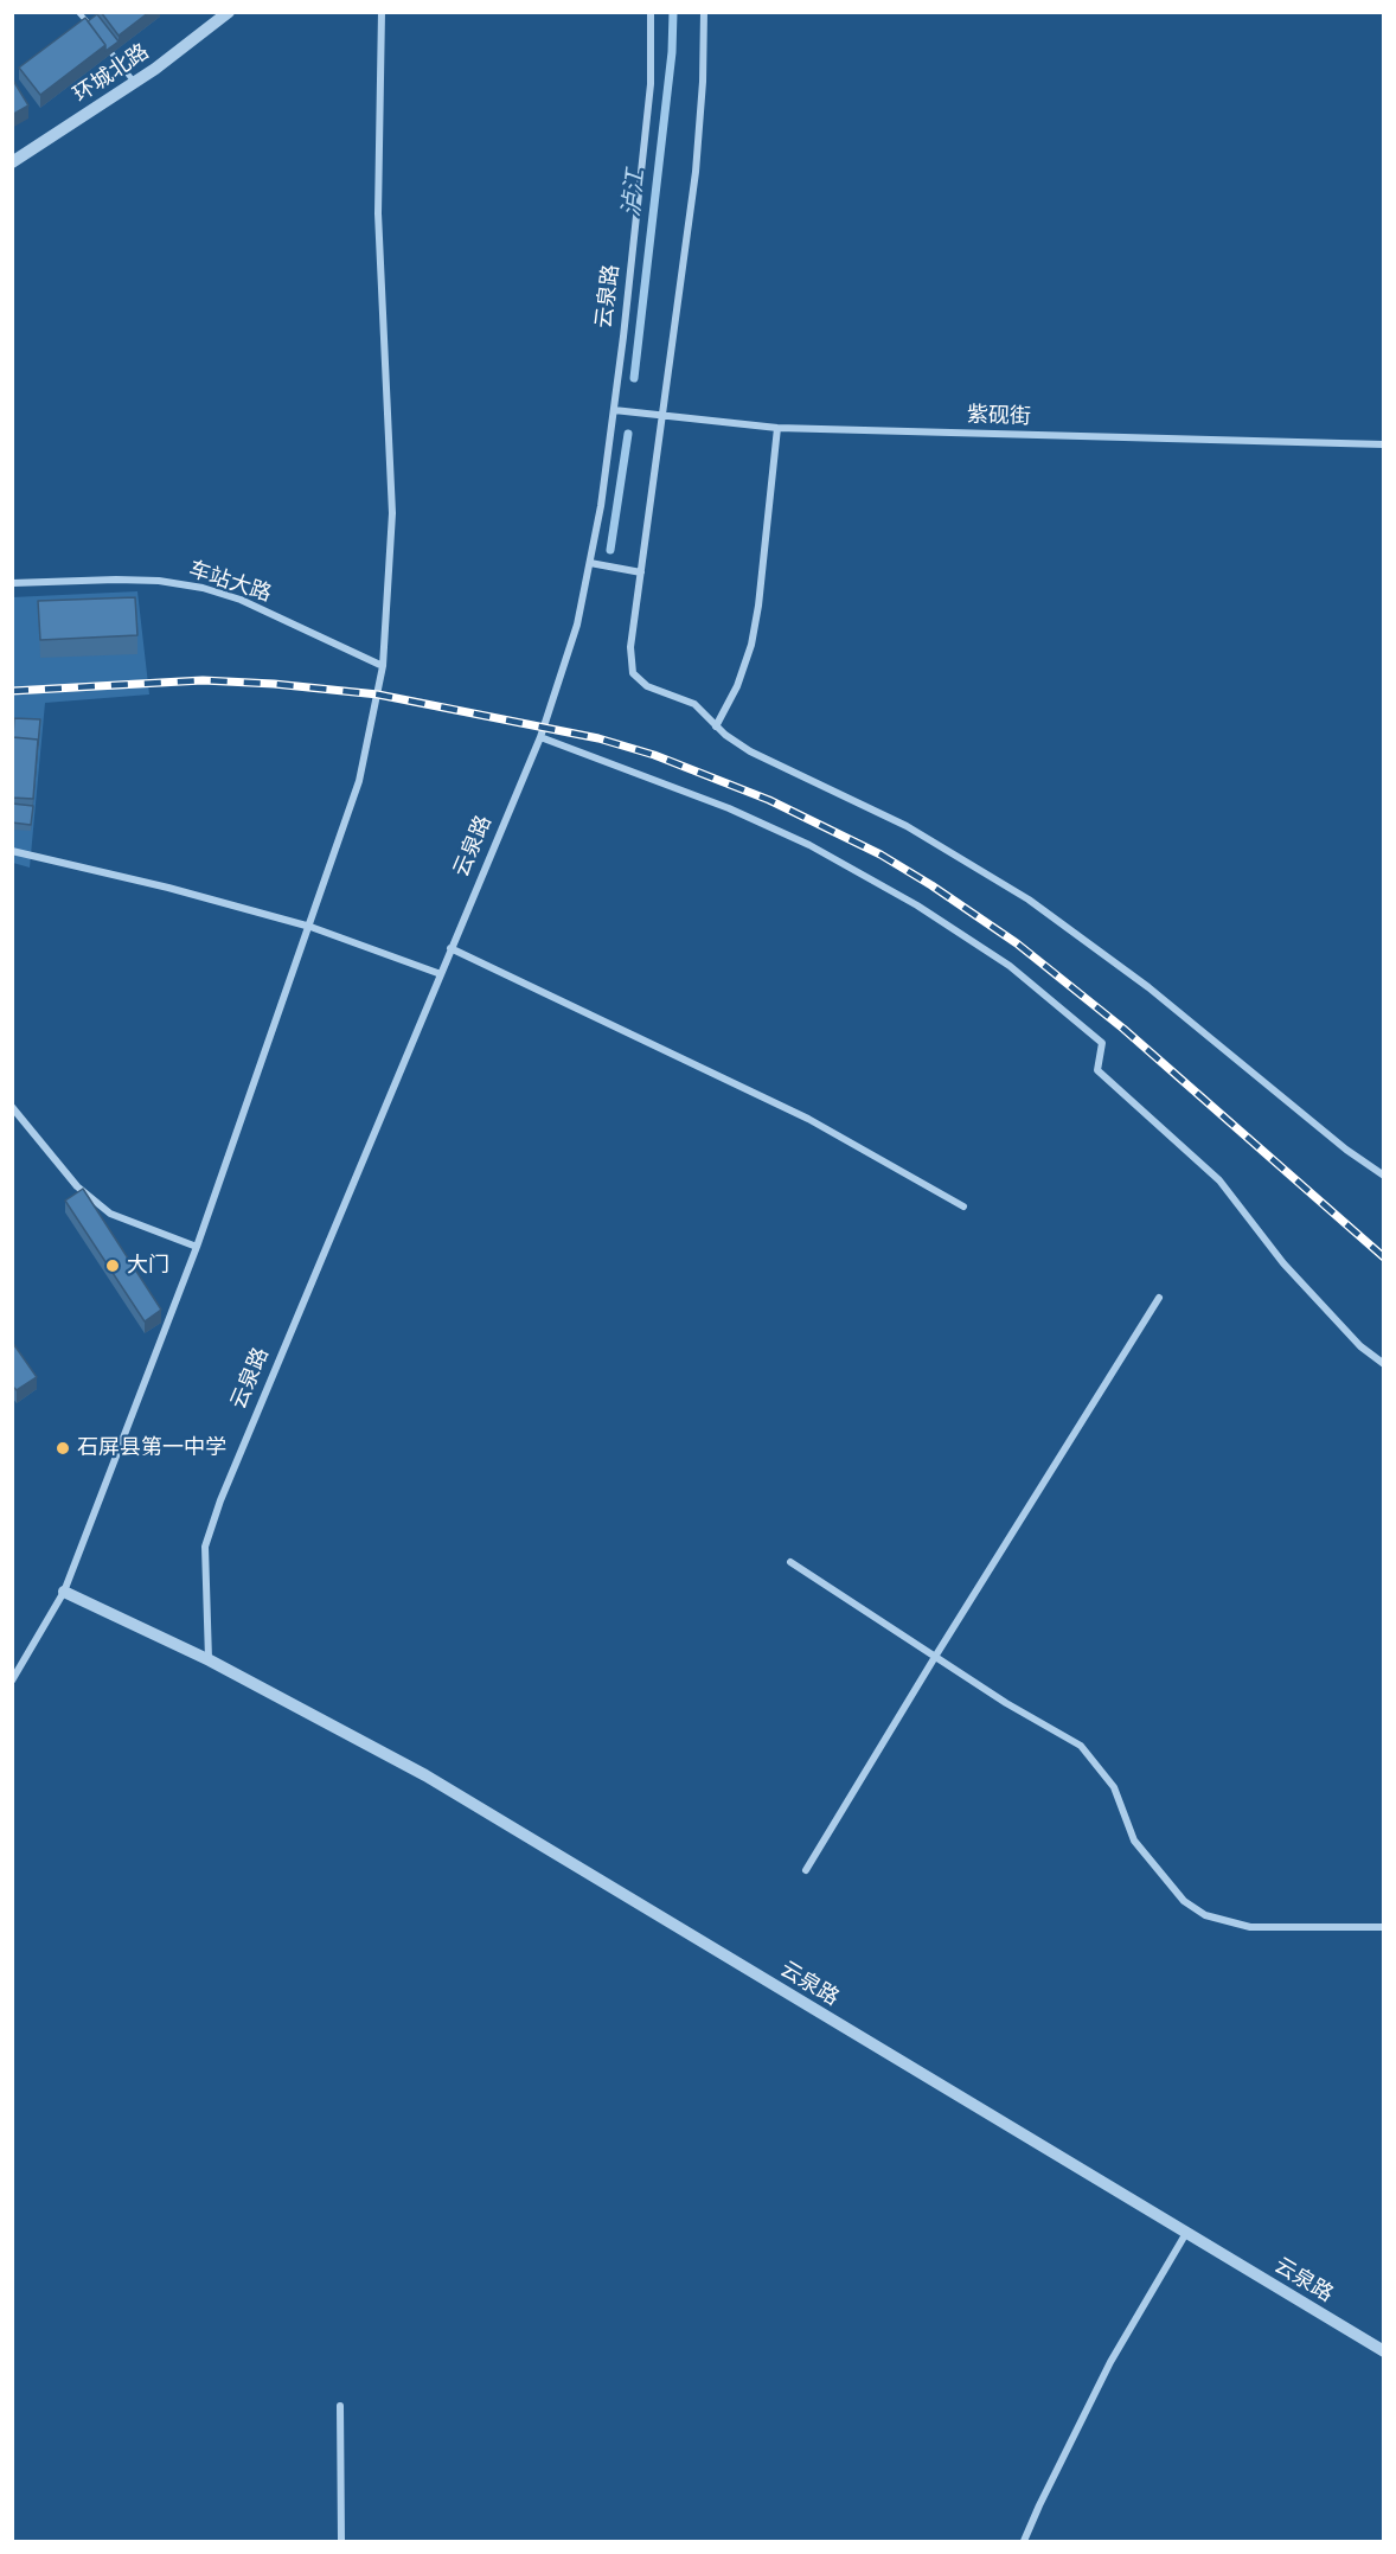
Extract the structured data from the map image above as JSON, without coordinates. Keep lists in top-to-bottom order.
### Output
{
  "streets": {
    "street": [
      "环城北路",
      "云泉路",
      "紫砚街",
      "车站大路"
    ]
  },
  "crossings": [
    ["云泉路", "紫砚街"]
  ],
  "water": ["泸江"],
  "places": ["大门", "石屏县第一中学"]
}
